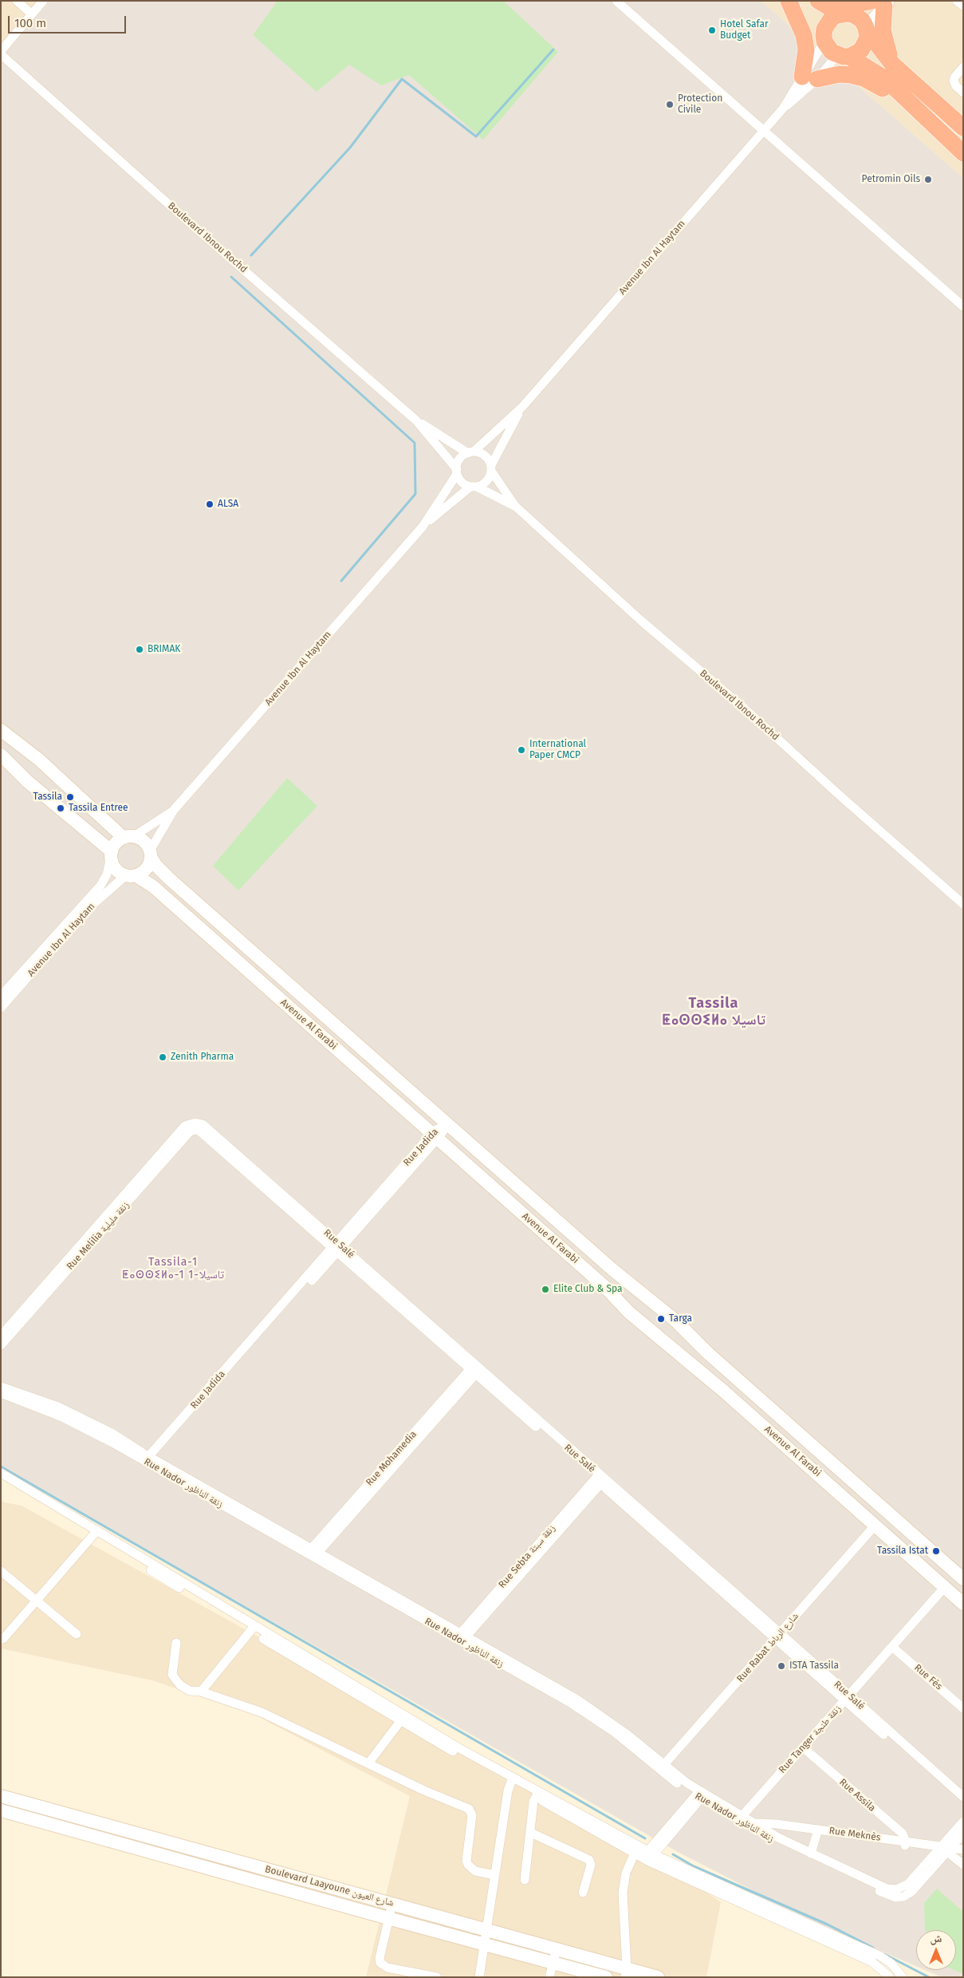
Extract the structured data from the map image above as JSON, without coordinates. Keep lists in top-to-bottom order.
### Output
{
  "streets": {
    "street": [
      "Boulevard Ibnou Rochd",
      "Avenue Ibn Al Haytam",
      "Avenue Al Farabi",
      "Rue Jadida",
      "Rue Melilia زنقة مليلية",
      "Rue Salé",
      "Rue Mohamedia",
      "Rue Nador زنقة الناظور",
      "Rue Sebta زنقة سبتة",
      "Rue Rabat شارع الرباط",
      "Rue Fés",
      "Rue Tanger زنقة طنجة",
      "Rue Assila",
      "Rue Meknès",
      "Boulevard Laayoune شارع العيون"
    ]
  },
  "crossings": [
    ["Boulevard Ibnou Rochd", "Avenue Ibn Al Haytam"],
    ["Avenue Ibn Al Haytam", "Avenue Al Farabi"],
    ["Avenue Al Farabi", "Rue Jadida"],
    ["Avenue Al Farabi", "Rue Rabat شارع الرباط"],
    ["Avenue Al Farabi", "Rue Tanger زنقة طنجة"],
    ["Rue Jadida", "Rue Salé"],
    ["Rue Jadida", "Rue Nador زنقة الناظور"],
    ["Rue Melilia زنقة مليلية", "Rue Salé"],
    ["Rue Salé", "Rue Mohamedia"],
    ["Rue Salé", "Rue Sebta زنقة سبتة"],
    ["Rue Salé", "Rue Rabat شارع الرباط"],
    ["Rue Salé", "Rue Tanger زنقة طنجة"],
    ["Rue Mohamedia", "Rue Nador زنقة الناظور"],
    ["Rue Nador زنقة الناظور", "Rue Sebta زنقة سبتة"],
    ["Rue Nador زنقة الناظور", "Rue Rabat شارع الرباط"],
    ["Rue Nador زنقة الناظور", "Rue Tanger زنقة طنجة"],
    ["Rue Nador زنقة الناظور", "Rue Meknès"],
    ["Rue Fés", "Rue Tanger زنقة طنجة"],
    ["Rue Tanger زنقة طنجة", "Rue Assila"],
    ["Rue Tanger زنقة طنجة", "Rue Meknès"],
    ["Rue Assila", "Rue Meknès"]
  ],
  "districts": ["Tassila ⵟⴰⵙⵙⵉⵍⴰ تاسيلا", "Tassila-1 ⵟⴰⵙⵙⵉⵍⴰ-1 1-تاسيلا"],
  "places": [
    "Hotel Safar Budget",
    "Protection Civile",
    "Petromin Oils",
    "ALSA",
    "BRIMAK",
    "International Paper CMCP",
    "Tassila",
    "Tassila Entree",
    "Zenith Pharma",
    "Elite Club & Spa",
    "Targa",
    "Tassila Istat",
    "ISTA Tassila"
  ],
  "scale_bar": "100 m",
  "north": "top"
}
